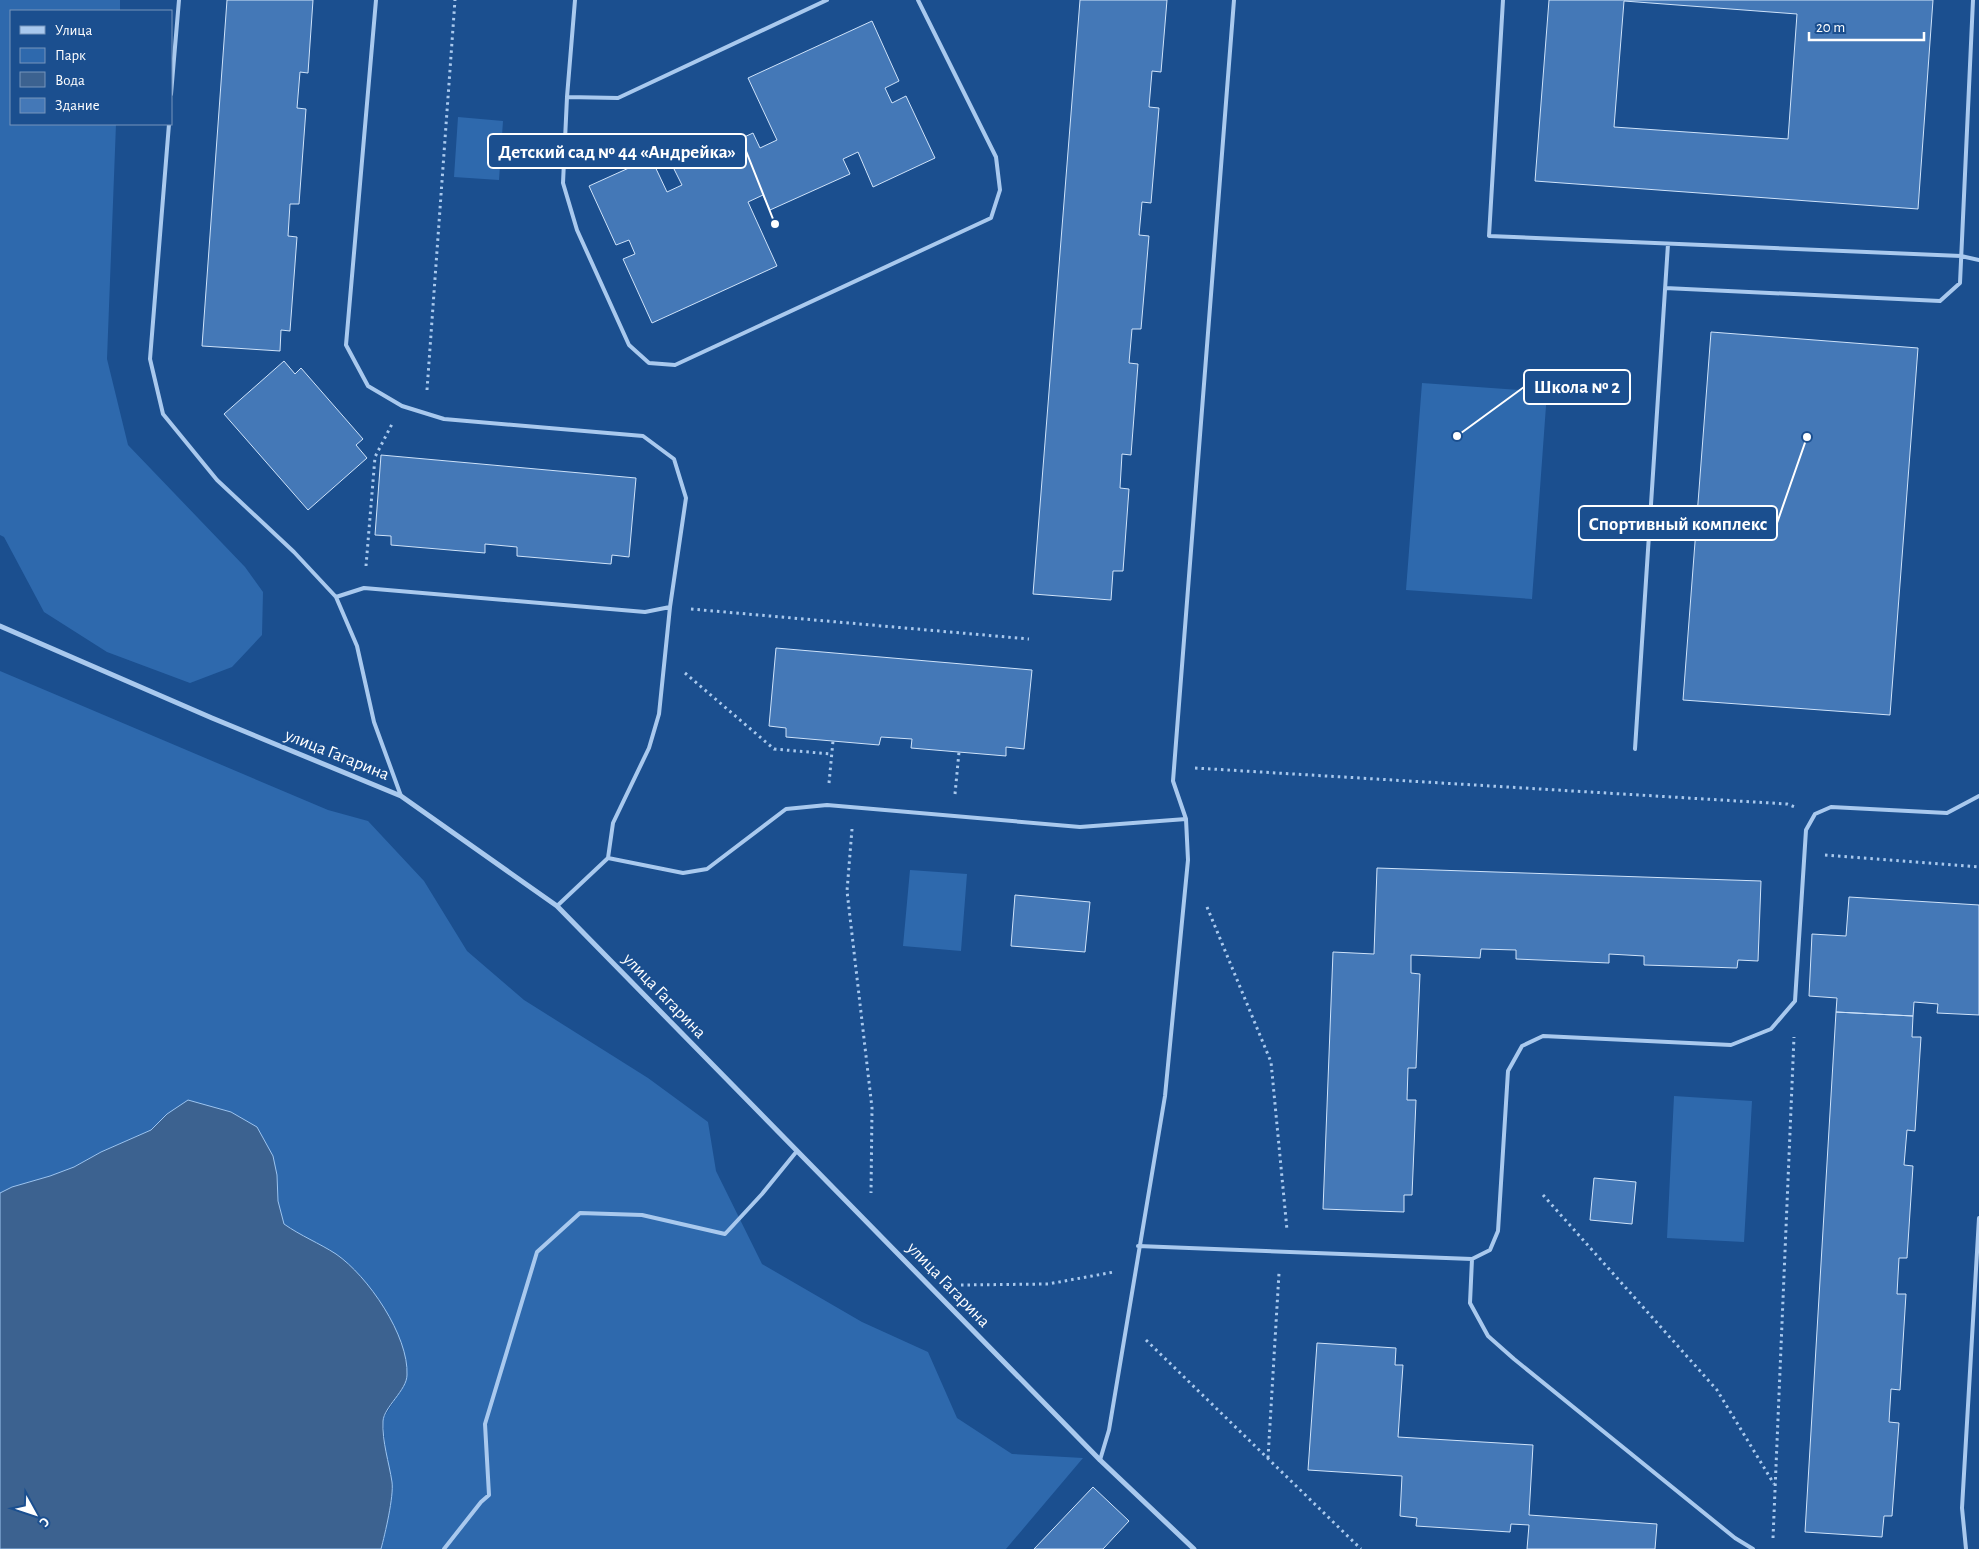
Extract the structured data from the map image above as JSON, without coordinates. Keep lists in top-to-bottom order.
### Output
{
  "streets": {
    "street": ["улица Гагарина"]
  },
  "places": ["Детский сад № 44 «Андрейка»", "Школа № 2", "Спортивный комплекс"],
  "legend": [
    "Улица",
    "Парк",
    "Вода",
    "Здание"
  ],
  "scale_bar": "20 m",
  "north": "bottom right"
}
